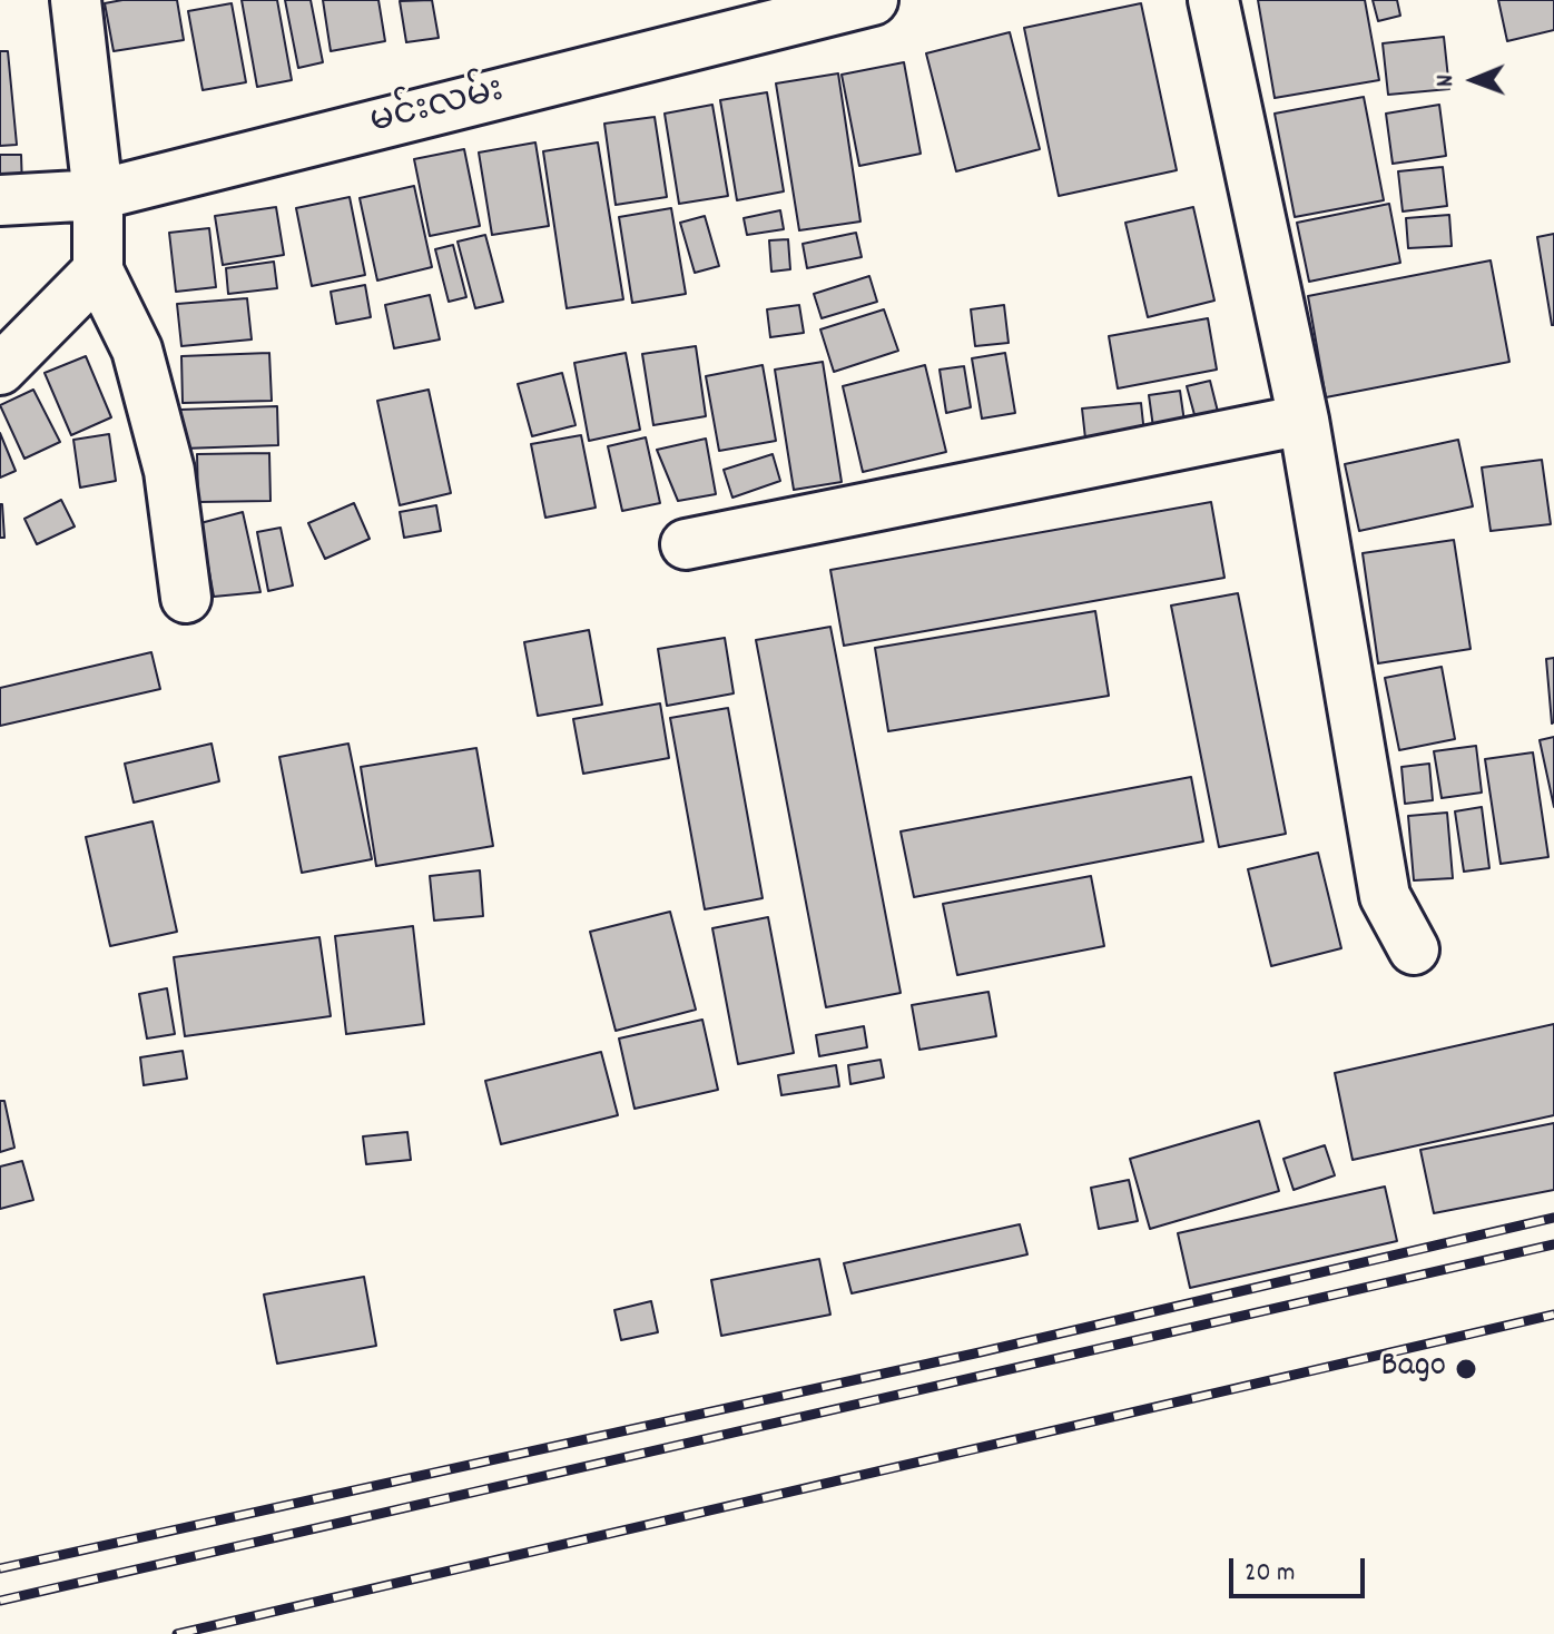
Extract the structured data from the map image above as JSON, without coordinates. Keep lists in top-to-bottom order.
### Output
{
  "streets": {
    "street": ["မင်းလမ်း"]
  },
  "places": ["Bago"],
  "scale_bar": "20 m",
  "north": "left"
}
